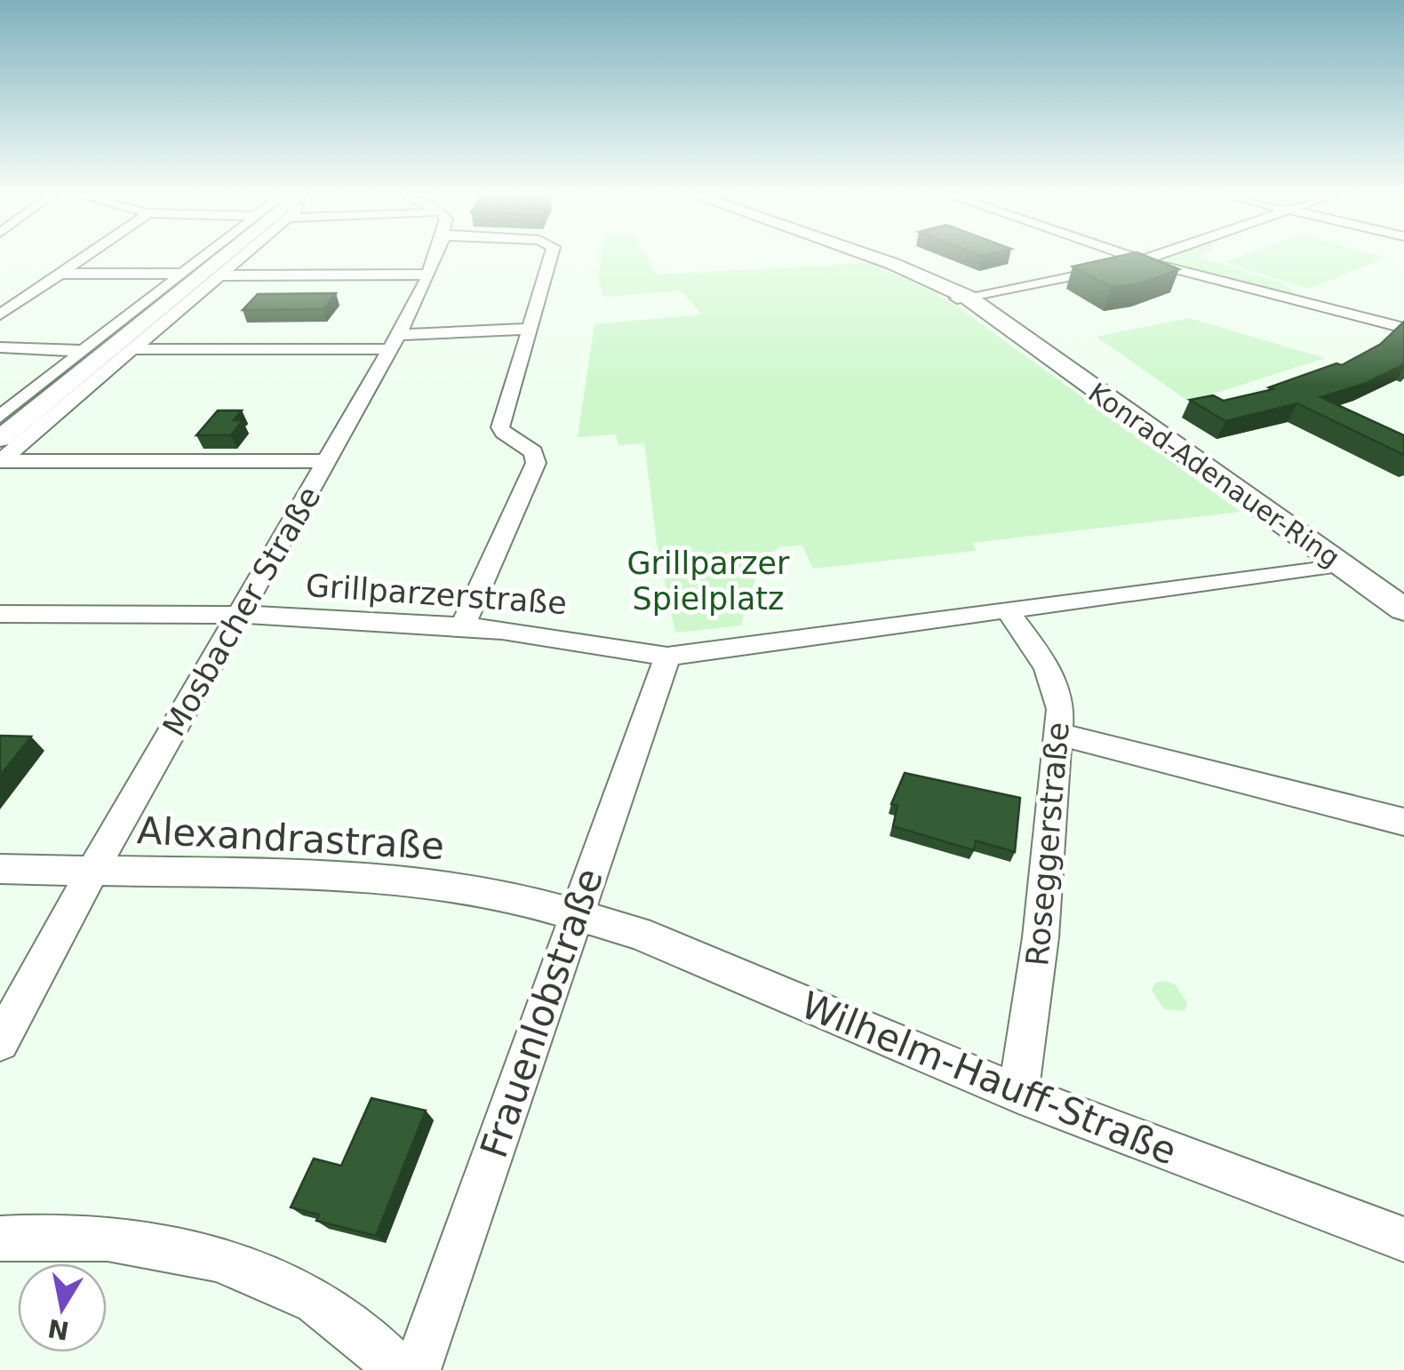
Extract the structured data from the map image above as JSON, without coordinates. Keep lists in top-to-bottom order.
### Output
{
  "streets": {
    "main road": ["Konrad-Adenauer-Ring"],
    "street": [
      "Grillparzerstraße",
      "Mosbacher Straße",
      "Alexandrastraße",
      "Roseggerstraße",
      "Frauenlobstraße",
      "Wilhelm-Hauff-Straße"
    ]
  },
  "crossings": [
    ["Konrad-Adenauer-Ring", "Grillparzerstraße"],
    ["Grillparzerstraße", "Mosbacher Straße"],
    ["Grillparzerstraße", "Roseggerstraße"],
    ["Grillparzerstraße", "Frauenlobstraße"],
    ["Mosbacher Straße", "Alexandrastraße"],
    ["Alexandrastraße", "Frauenlobstraße"],
    ["Alexandrastraße", "Wilhelm-Hauff-Straße"],
    ["Roseggerstraße", "Wilhelm-Hauff-Straße"],
    ["Frauenlobstraße", "Wilhelm-Hauff-Straße"]
  ],
  "parks": ["Grillparzer Spielplatz"],
  "north": "bottom"
}
